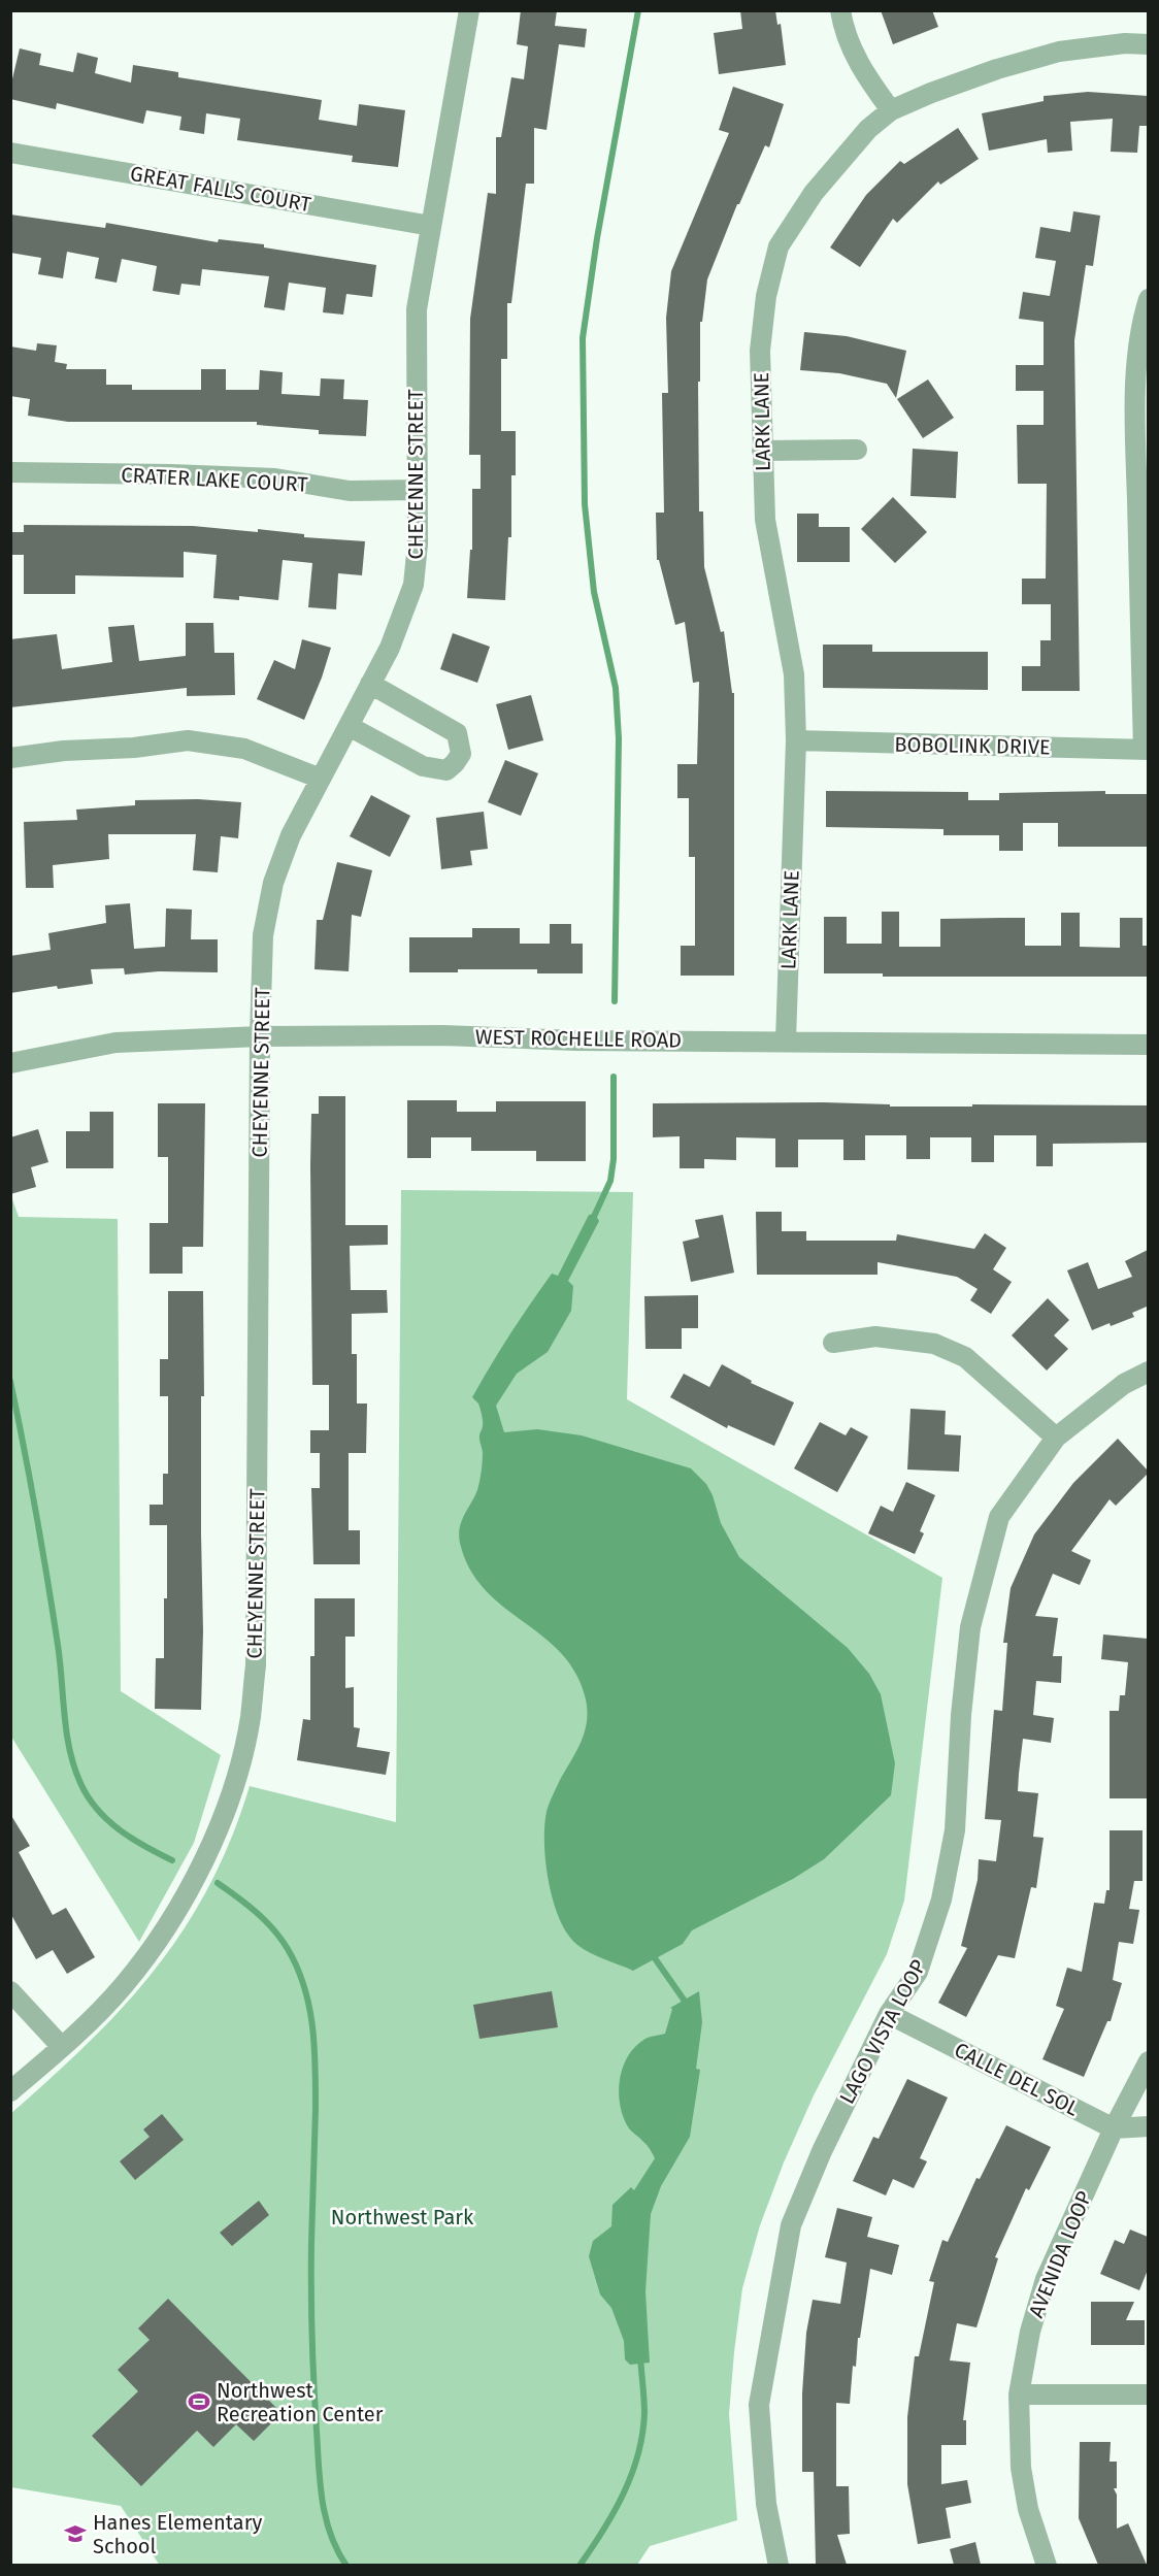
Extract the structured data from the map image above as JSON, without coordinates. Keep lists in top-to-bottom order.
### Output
{
  "streets": {
    "street": [
      "GREAT FALLS COURT",
      "LARK LANE",
      "CHEYENNE STREET",
      "CRATER LAKE COURT",
      "BOBOLINK DRIVE",
      "WEST ROCHELLE ROAD",
      "LAGO VISTA LOOP",
      "CALLE DEL SOL",
      "AVENIDA LOOP"
    ]
  },
  "crossings": [
    ["GREAT FALLS COURT", "CHEYENNE STREET"],
    ["LARK LANE", "BOBOLINK DRIVE"],
    ["LARK LANE", "WEST ROCHELLE ROAD"],
    ["CHEYENNE STREET", "CRATER LAKE COURT"],
    ["CHEYENNE STREET", "WEST ROCHELLE ROAD"],
    ["LAGO VISTA LOOP", "CALLE DEL SOL"],
    ["CALLE DEL SOL", "AVENIDA LOOP"]
  ],
  "parks": ["Northwest Park"],
  "places": {
    "sports": ["Northwest Recreation Center"],
    "school or university": ["Hanes Elementary School"]
  }
}
